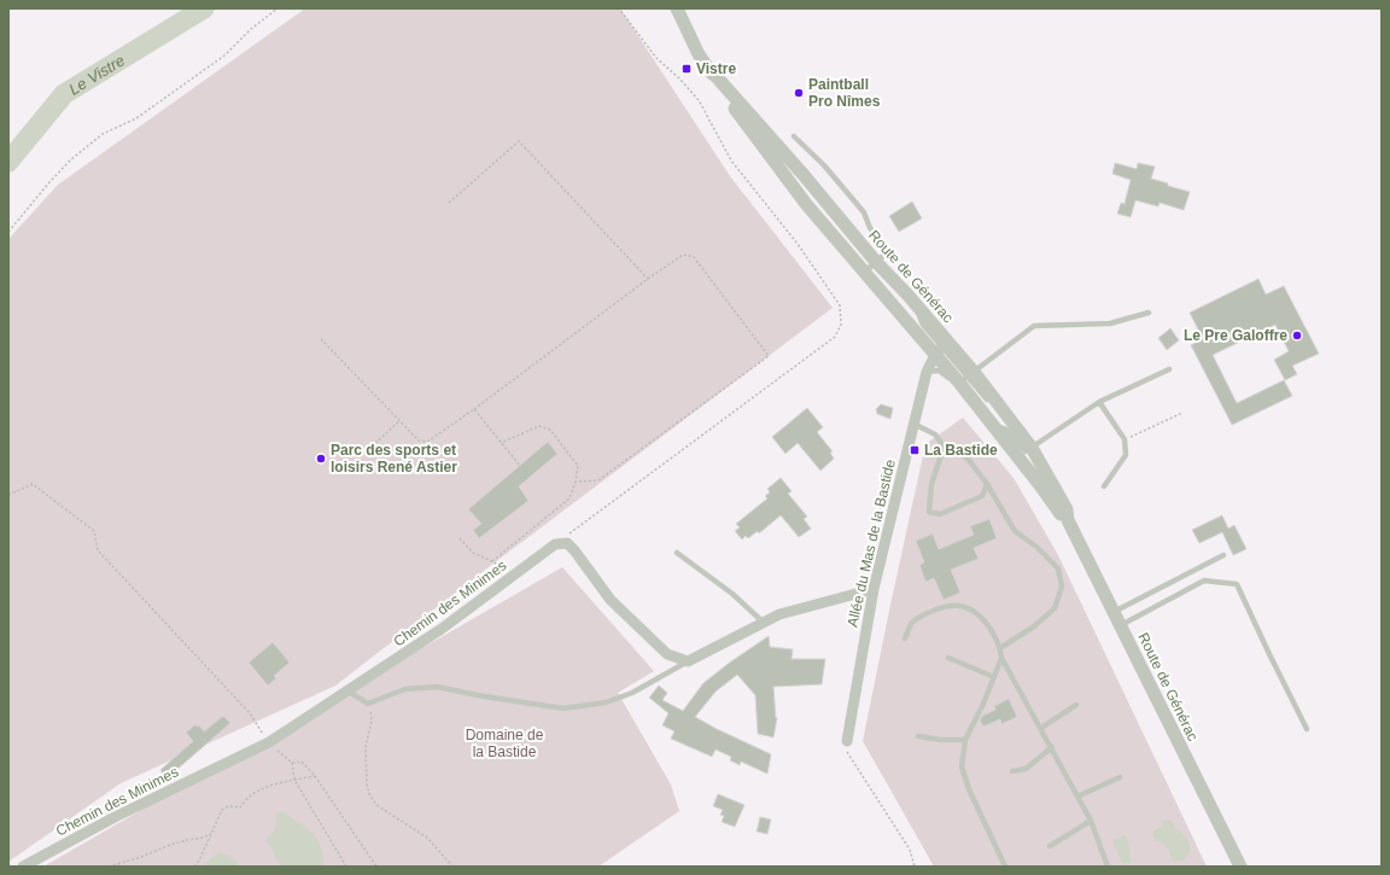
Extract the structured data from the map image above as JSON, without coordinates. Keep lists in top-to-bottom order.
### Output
{
  "streets": {
    "street": ["Route de Générac", "Allée du Mas de la Bastide", "Chemin des Minimes"]
  },
  "crossings": [
    ["Route de Générac", "Allée du Mas de la Bastide"]
  ],
  "water": ["Le Vistre"],
  "parks": ["Domaine de la Bastide"],
  "places": {
    "transit": ["Vistre", "La Bastide"],
    "other": ["Paintball Pro Nîmes", "Le Pre Galoffre", "Parc des sports et loisirs René Astier"]
  }
}
